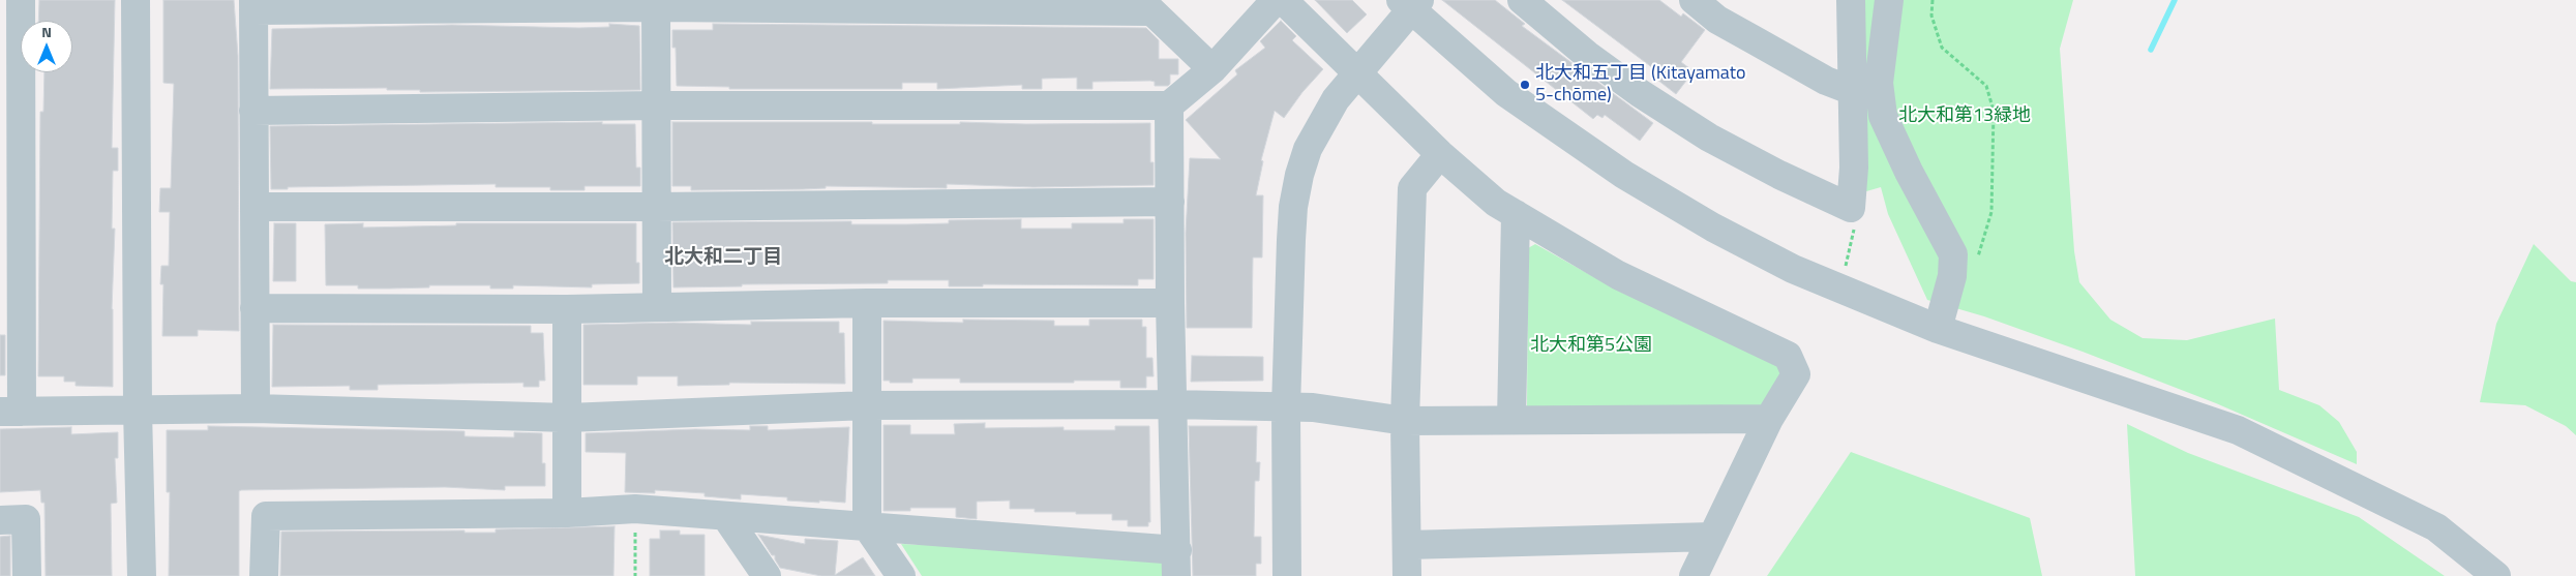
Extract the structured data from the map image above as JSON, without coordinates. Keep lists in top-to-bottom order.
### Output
{
  "districts": ["北大和二丁目"],
  "parks": ["北大和第13緑地", "北大和第5公園"],
  "places": ["北大和五丁目 (Kitayamato 5-chōme)"],
  "north": "top"
}
